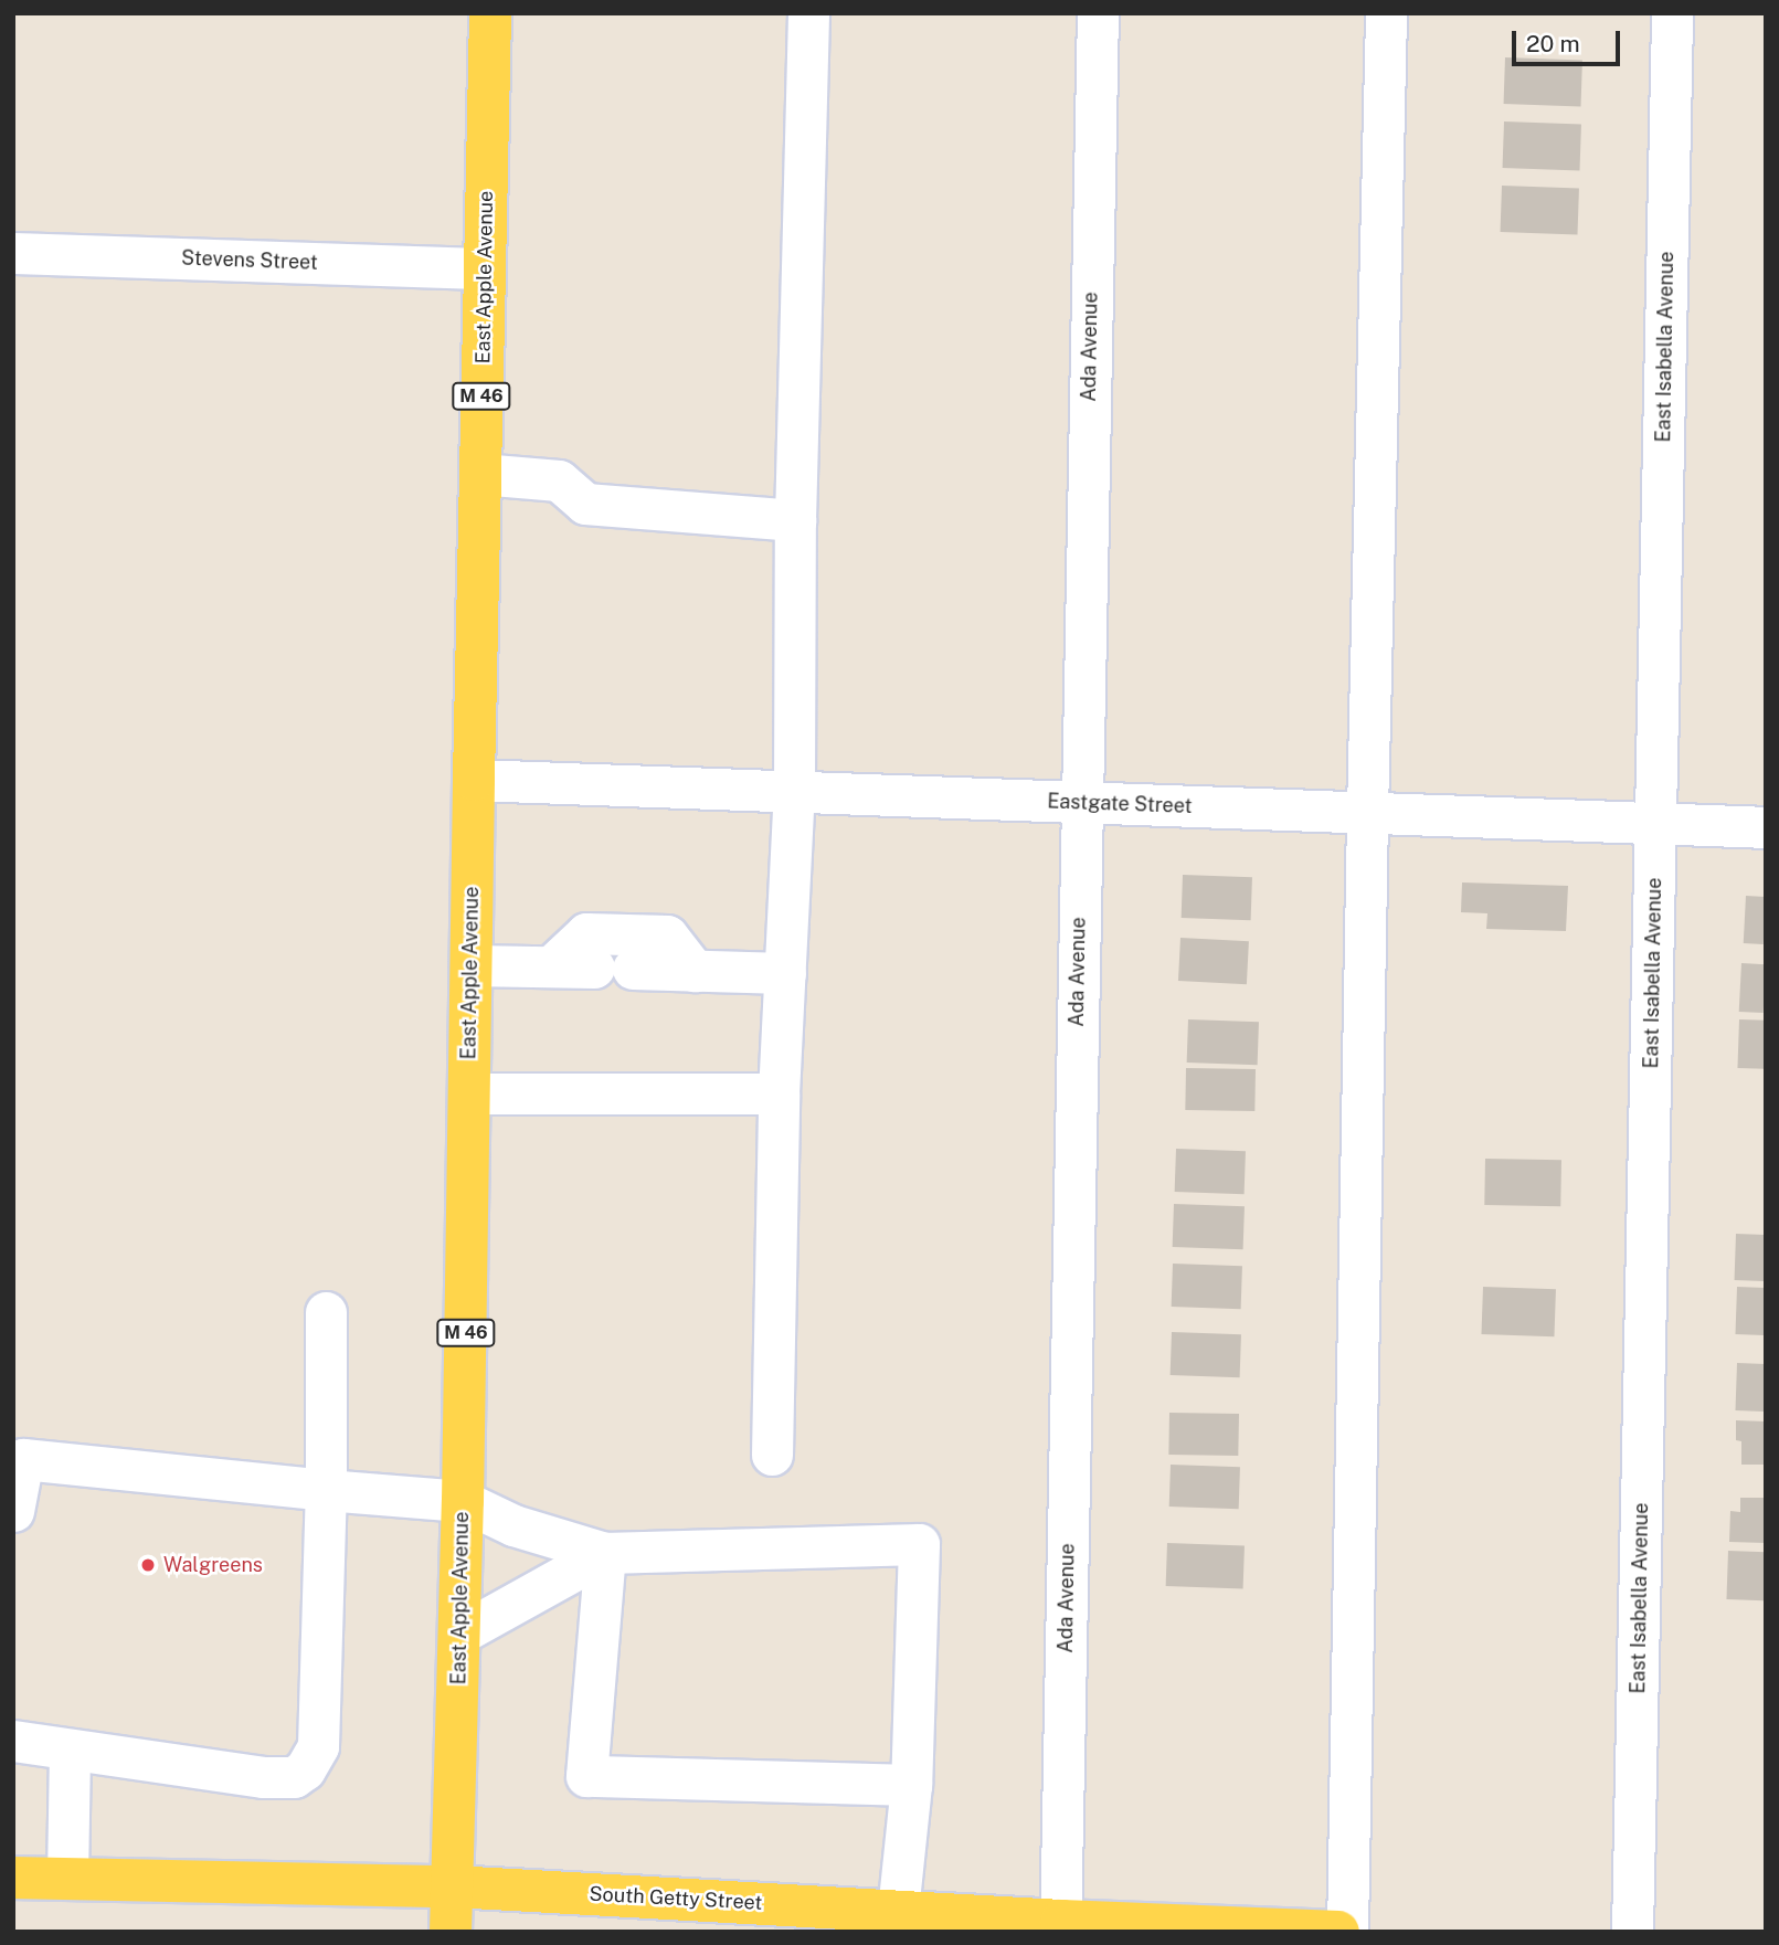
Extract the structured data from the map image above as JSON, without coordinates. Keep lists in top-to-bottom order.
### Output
{
  "streets": {
    "main road": ["East Apple Avenue", "M 46", "South Getty Street"],
    "street": [
      "Stevens Street",
      "Ada Avenue",
      "East Isabella Avenue",
      "Eastgate Street"
    ]
  },
  "crossings": [
    ["Stevens Street", "East Apple Avenue"],
    ["East Apple Avenue", "Eastgate Street"],
    ["East Apple Avenue", "South Getty Street"],
    ["Ada Avenue", "Eastgate Street"],
    ["Ada Avenue", "South Getty Street"],
    ["East Isabella Avenue", "Eastgate Street"]
  ],
  "places": ["Walgreens"],
  "scale_bar": "20 m"
}
